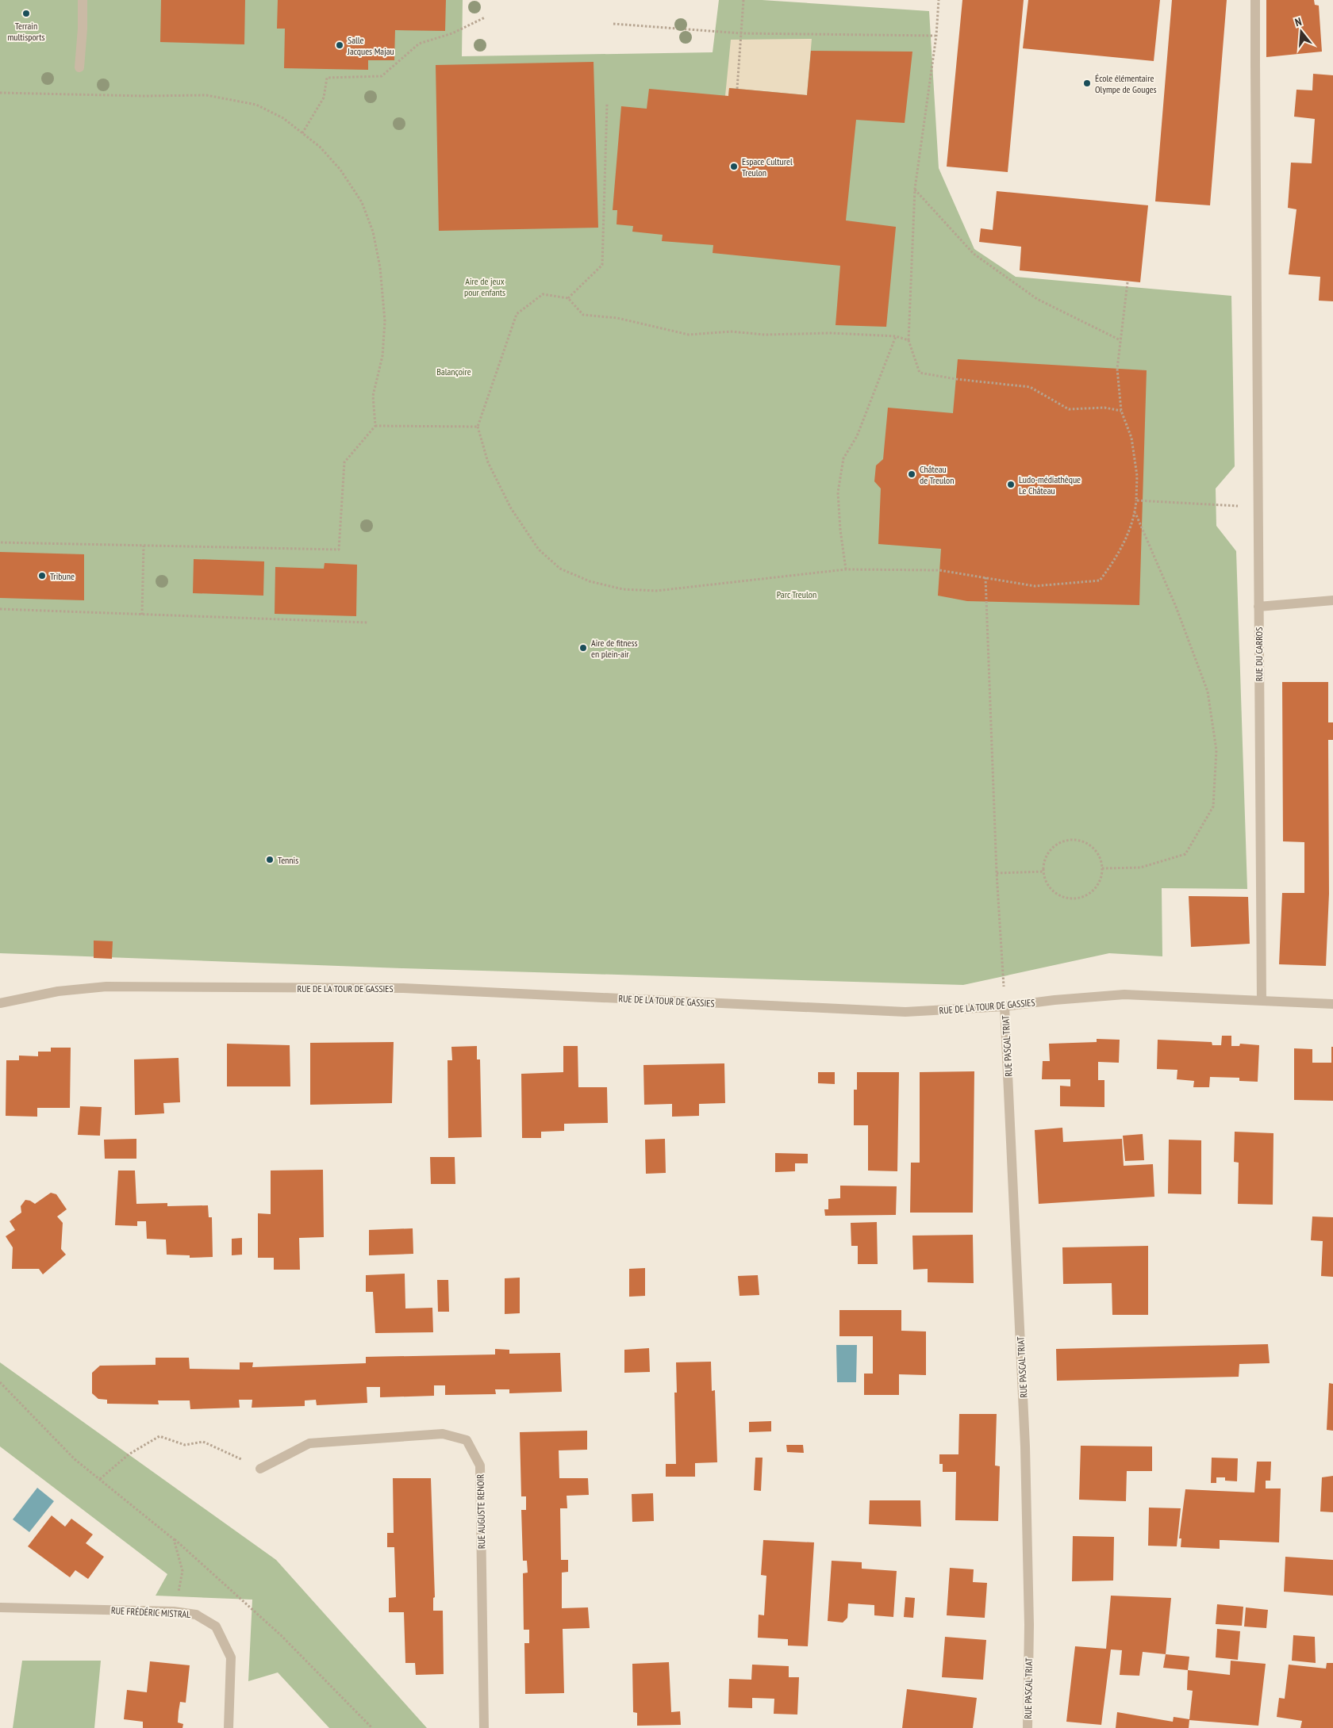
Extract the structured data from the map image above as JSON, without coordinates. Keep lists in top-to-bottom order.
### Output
{
  "streets": {
    "street": [
      "RUE DU CARROS",
      "RUE DE LA TOUR DE GASSIES",
      "RUE PASCAL TRIAT",
      "RUE AUGUSTE RENOIR",
      "RUE FRÉDÉRIC MISTRAL"
    ]
  },
  "crossings": [
    ["RUE DU CARROS", "RUE DE LA TOUR DE GASSIES"],
    ["RUE DE LA TOUR DE GASSIES", "RUE PASCAL TRIAT"]
  ],
  "parks": ["Aire de jeux pour enfants", "Balançoire", "Parc Treulon"],
  "places": [
    "Terrain multisports",
    "Salle Jacques Majau",
    "École élémentaire Olympe de Gouges",
    "Espace Culturel Treulon",
    "Château de Treulon",
    "Ludo-médiathèque Le Château",
    "Tribune",
    "Aire de fitness en plein-air",
    "Tennis"
  ],
  "north": "top"
}
